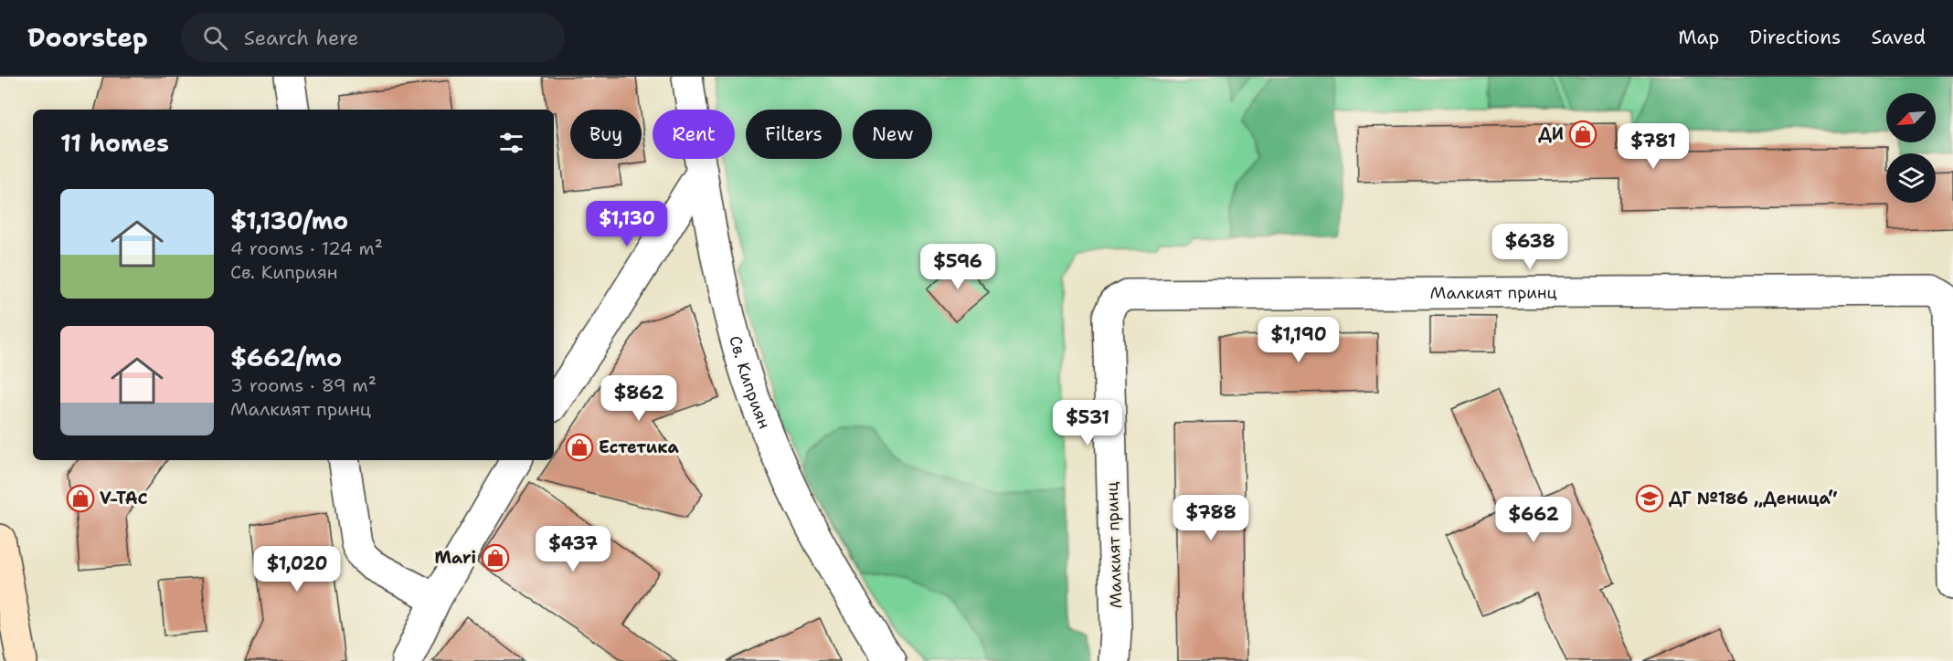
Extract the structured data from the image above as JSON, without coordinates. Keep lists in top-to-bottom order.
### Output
{
  "streets": {
    "street": ["Малкият принц", "Св. Киприян"]
  },
  "places": {
    "shop": [
      "ДИ",
      "Естетика",
      "V-TAC",
      "Mari"
    ],
    "school or university": ["ДГ №186 „Деница“"]
  },
  "north": "bottom left",
  "page": {
    "header": "Doorstep",
    "search": "Search here",
    "nav": ["Map", "Directions", "Saved"],
    "chip": [
      "Buy",
      "Rent",
      "Filters",
      "New"
    ],
    "heading": "11 homes",
    "price": [
      "$781",
      "$1,130",
      "$638",
      "$596",
      "$1,190",
      "$862",
      "$531",
      "$788",
      "$662",
      "$437",
      "$1,020"
    ],
    "list": [
      {
        "name": "$1,130/mo",
        "note": "4 rooms · 124 m² · Св. Киприян"
      },
      {
        "name": "$662/mo",
        "note": "3 rooms · 89 m² · Малкият принц"
      }
    ]
  }
}
